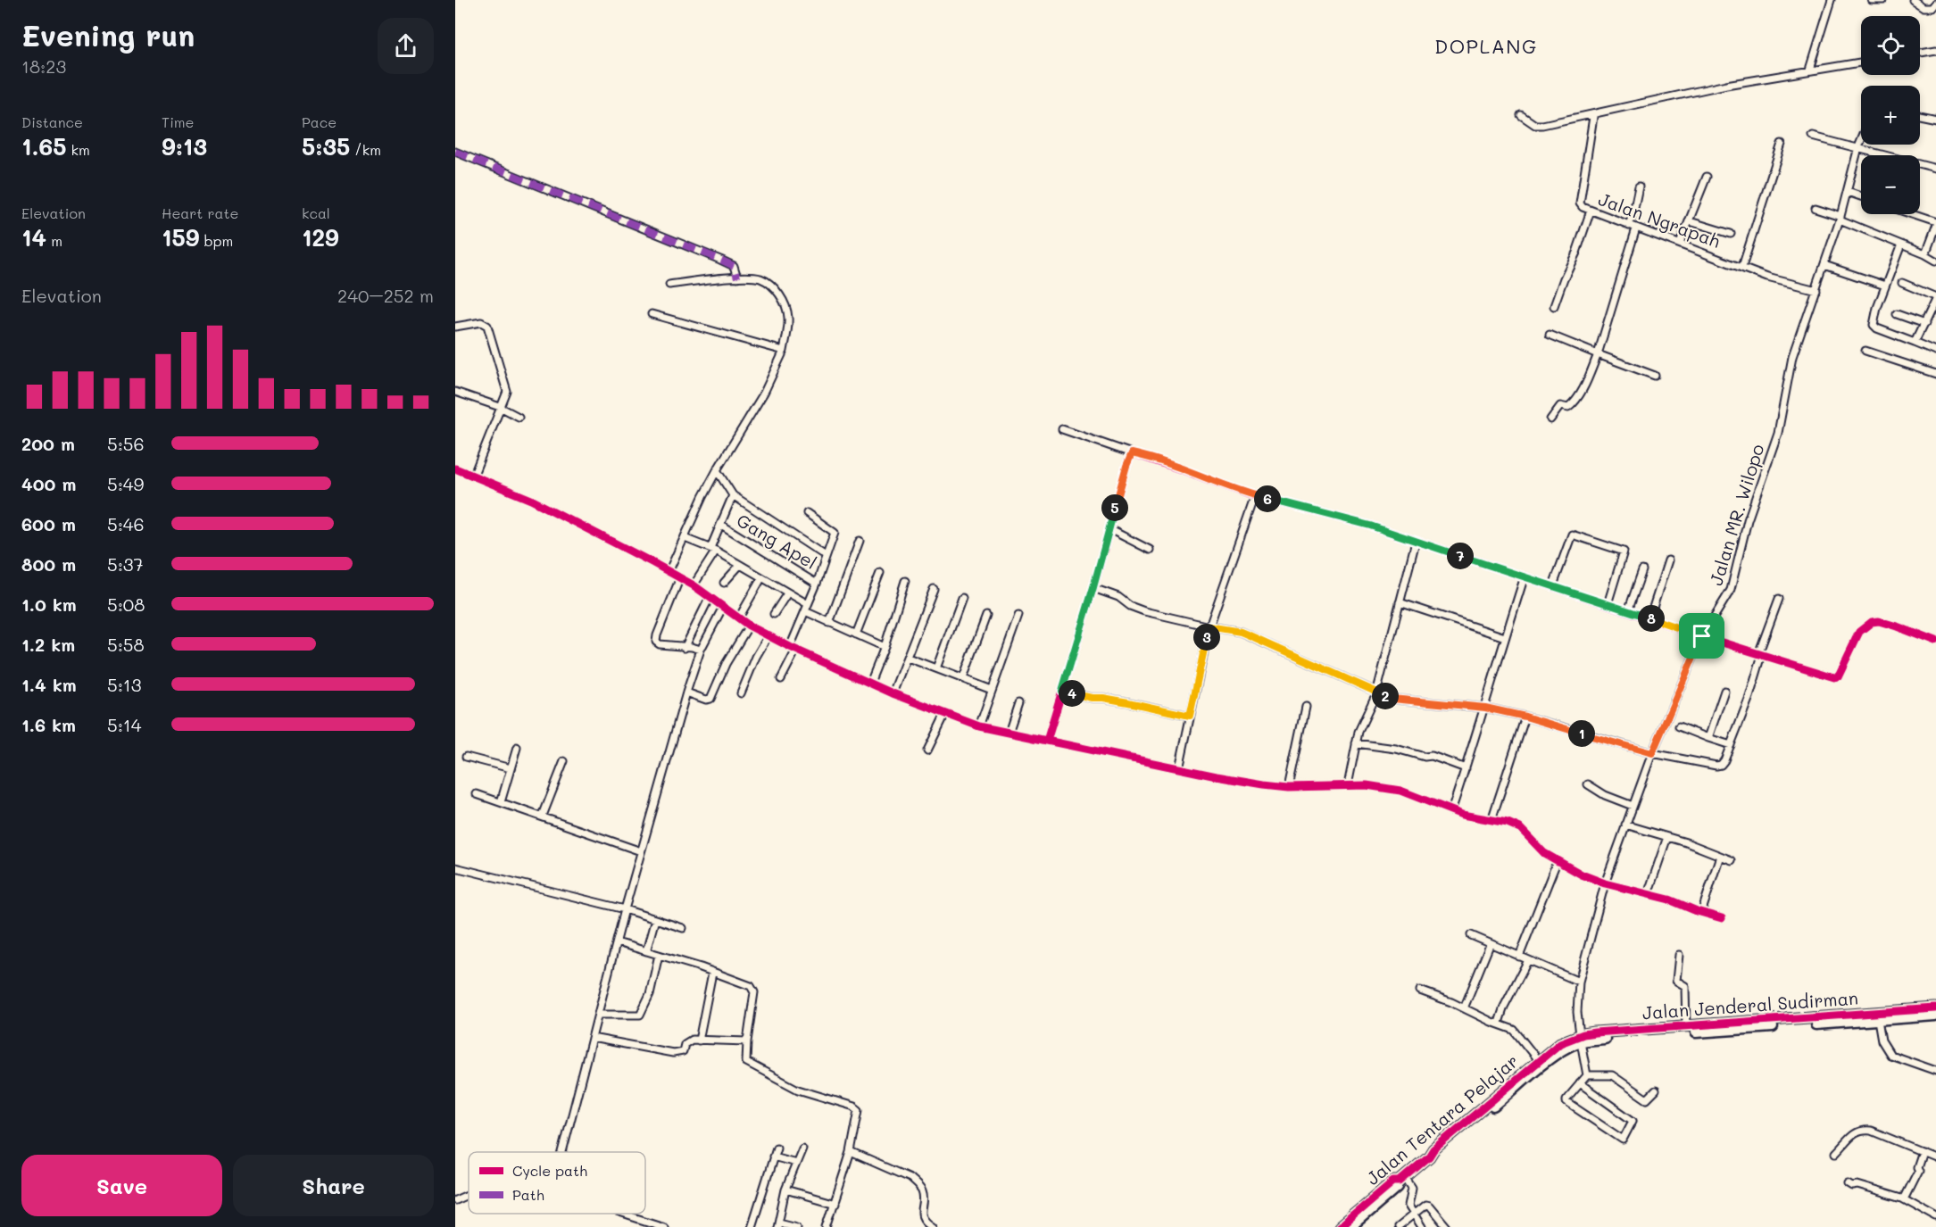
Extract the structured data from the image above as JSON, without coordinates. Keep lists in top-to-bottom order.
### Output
{
  "streets": {
    "main road": ["Jalan Jenderal Sudirman", "Jalan Tentara Pelajar"],
    "street": ["Jalan Ngrapah", "Jalan MR. Wilopo", "Gang Apel"]
  },
  "crossings": [
    ["Jalan Ngrapah", "Jalan MR. Wilopo"],
    ["Jalan MR. Wilopo", "Jalan Jenderal Sudirman"],
    ["Jalan Jenderal Sudirman", "Jalan Tentara Pelajar"]
  ],
  "districts": ["DOPLANG"],
  "legend": ["Cycle path", "Path"],
  "page": {
    "heading": ["Evening run", "18:23"],
    "map_buttons": ["+", "−"],
    "stats": [
      ["Distance", "1.65 km"],
      ["Time", "9:13"],
      ["Pace", "5:35 /km"],
      ["Elevation", "14 m"],
      ["Heart rate", "159 bpm"],
      ["kcal", "129"]
    ],
    "chart": ["Elevation", "240–252 m"],
    "list": [
      {
        "name": "200 m",
        "note": "5:56"
      },
      {
        "name": "400 m",
        "note": "5:49"
      },
      {
        "name": "600 m",
        "note": "5:46"
      },
      {
        "name": "800 m",
        "note": "5:37"
      },
      {
        "name": "1.0 km",
        "note": "5:08"
      },
      {
        "name": "1.2 km",
        "note": "5:58"
      },
      {
        "name": "1.4 km",
        "note": "5:13"
      },
      {
        "name": "1.6 km",
        "note": "5:14"
      }
    ],
    "pins": [
      "6",
      "5",
      "7",
      "8",
      "3",
      "4",
      "2",
      "1"
    ],
    "buttons": ["Save", "Share"]
  }
}
